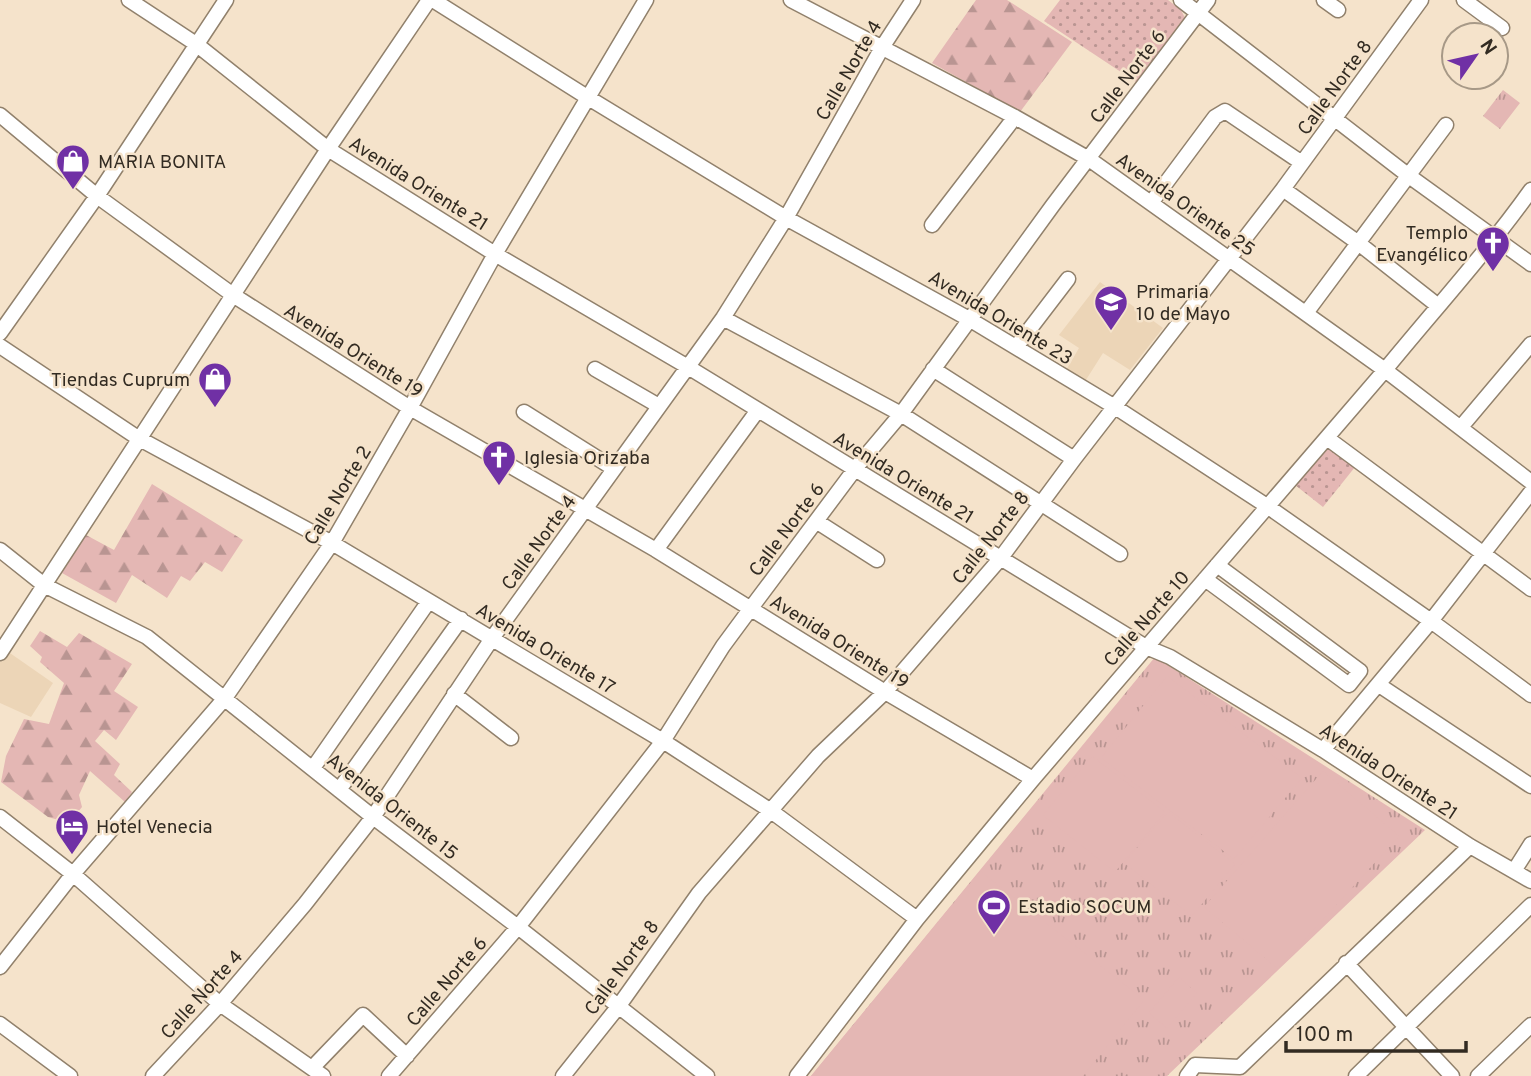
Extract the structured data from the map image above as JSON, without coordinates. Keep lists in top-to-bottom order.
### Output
{
  "streets": {
    "street": [
      "Calle Norte 4",
      "Calle Norte 6",
      "Calle Norte 8",
      "Avenida Oriente 21",
      "Avenida Oriente 25",
      "Avenida Oriente 23",
      "Avenida Oriente 19",
      "Calle Norte 2",
      "Calle Norte 10",
      "Avenida Oriente 17",
      "Avenida Oriente 15"
    ]
  },
  "crossings": [
    ["Calle Norte 4", "Avenida Oriente 21"],
    ["Calle Norte 4", "Avenida Oriente 25"],
    ["Calle Norte 4", "Avenida Oriente 23"],
    ["Calle Norte 4", "Avenida Oriente 19"],
    ["Calle Norte 4", "Avenida Oriente 17"],
    ["Calle Norte 4", "Avenida Oriente 15"],
    ["Calle Norte 6", "Avenida Oriente 21"],
    ["Calle Norte 6", "Avenida Oriente 25"],
    ["Calle Norte 6", "Avenida Oriente 23"],
    ["Calle Norte 6", "Avenida Oriente 19"],
    ["Calle Norte 6", "Avenida Oriente 17"],
    ["Calle Norte 6", "Avenida Oriente 15"],
    ["Calle Norte 8", "Avenida Oriente 21"],
    ["Calle Norte 8", "Avenida Oriente 25"],
    ["Calle Norte 8", "Avenida Oriente 23"],
    ["Calle Norte 8", "Avenida Oriente 19"],
    ["Calle Norte 8", "Avenida Oriente 17"],
    ["Calle Norte 8", "Avenida Oriente 15"],
    ["Avenida Oriente 21", "Calle Norte 2"],
    ["Avenida Oriente 21", "Calle Norte 10"],
    ["Avenida Oriente 25", "Calle Norte 10"],
    ["Avenida Oriente 23", "Calle Norte 2"],
    ["Avenida Oriente 23", "Calle Norte 10"],
    ["Avenida Oriente 19", "Calle Norte 2"],
    ["Avenida Oriente 19", "Calle Norte 10"],
    ["Calle Norte 2", "Avenida Oriente 17"],
    ["Calle Norte 2", "Avenida Oriente 15"],
    ["Calle Norte 10", "Avenida Oriente 17"]
  ],
  "places": {
    "shop": ["MARIA BONITA", "Tiendas Cuprum"],
    "church": ["Templo Evangélico", "Iglesia Orizaba"],
    "school or university": ["Primaria 10 de Mayo"],
    "hotel": ["Hotel Venecia"],
    "sports": ["Estadio SOCUM"]
  },
  "scale_bar": "100 m",
  "north": "top right"
}
